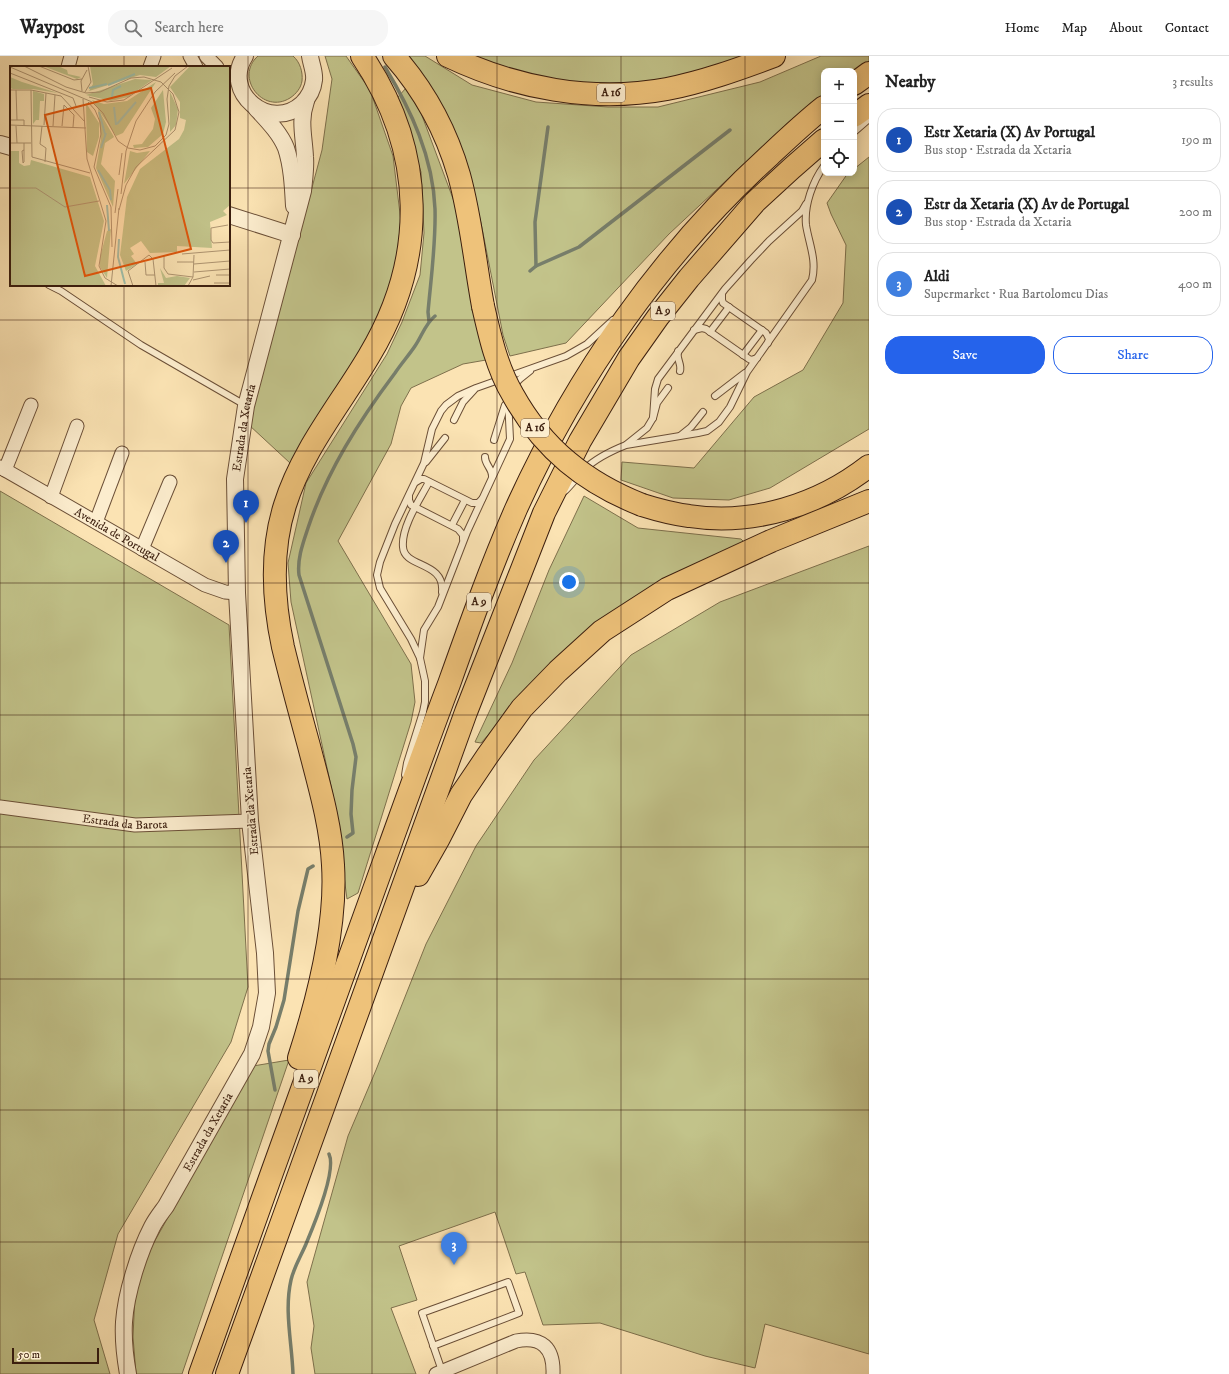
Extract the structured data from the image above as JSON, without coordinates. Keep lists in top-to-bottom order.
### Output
{
  "streets": {
    "highway": ["A 16", "A 9"],
    "street": ["Estrada da Xetaria", "Avenida de Portugal", "Estrada da Barota"]
  },
  "crossings": [
    ["Estrada da Xetaria", "Avenida de Portugal"],
    ["Estrada da Xetaria", "Estrada da Barota"]
  ],
  "scale_bar": "50 m",
  "page": {
    "header": "Waypost",
    "search": "Search here",
    "nav": [
      "Home",
      "Map",
      "About",
      "Contact"
    ],
    "heading": ["Nearby", "3 results"],
    "map_buttons": ["+", "−"],
    "list": [
      {
        "mark": "1",
        "name": "Estr Xetaria (X) Av Portugal",
        "note": "Bus stop · Estrada da Xetaria",
        "value": "190 m"
      },
      {
        "mark": "2",
        "name": "Estr da Xetaria (X) Av de Portugal",
        "note": "Bus stop · Estrada da Xetaria",
        "value": "200 m"
      },
      {
        "mark": "3",
        "name": "Aldi",
        "note": "Supermarket · Rua Bartolomeu Dias",
        "value": "400 m"
      }
    ],
    "buttons": ["Save", "Share"],
    "pins": ["1", "2", "3"],
    "scale": "50 m"
  }
}
